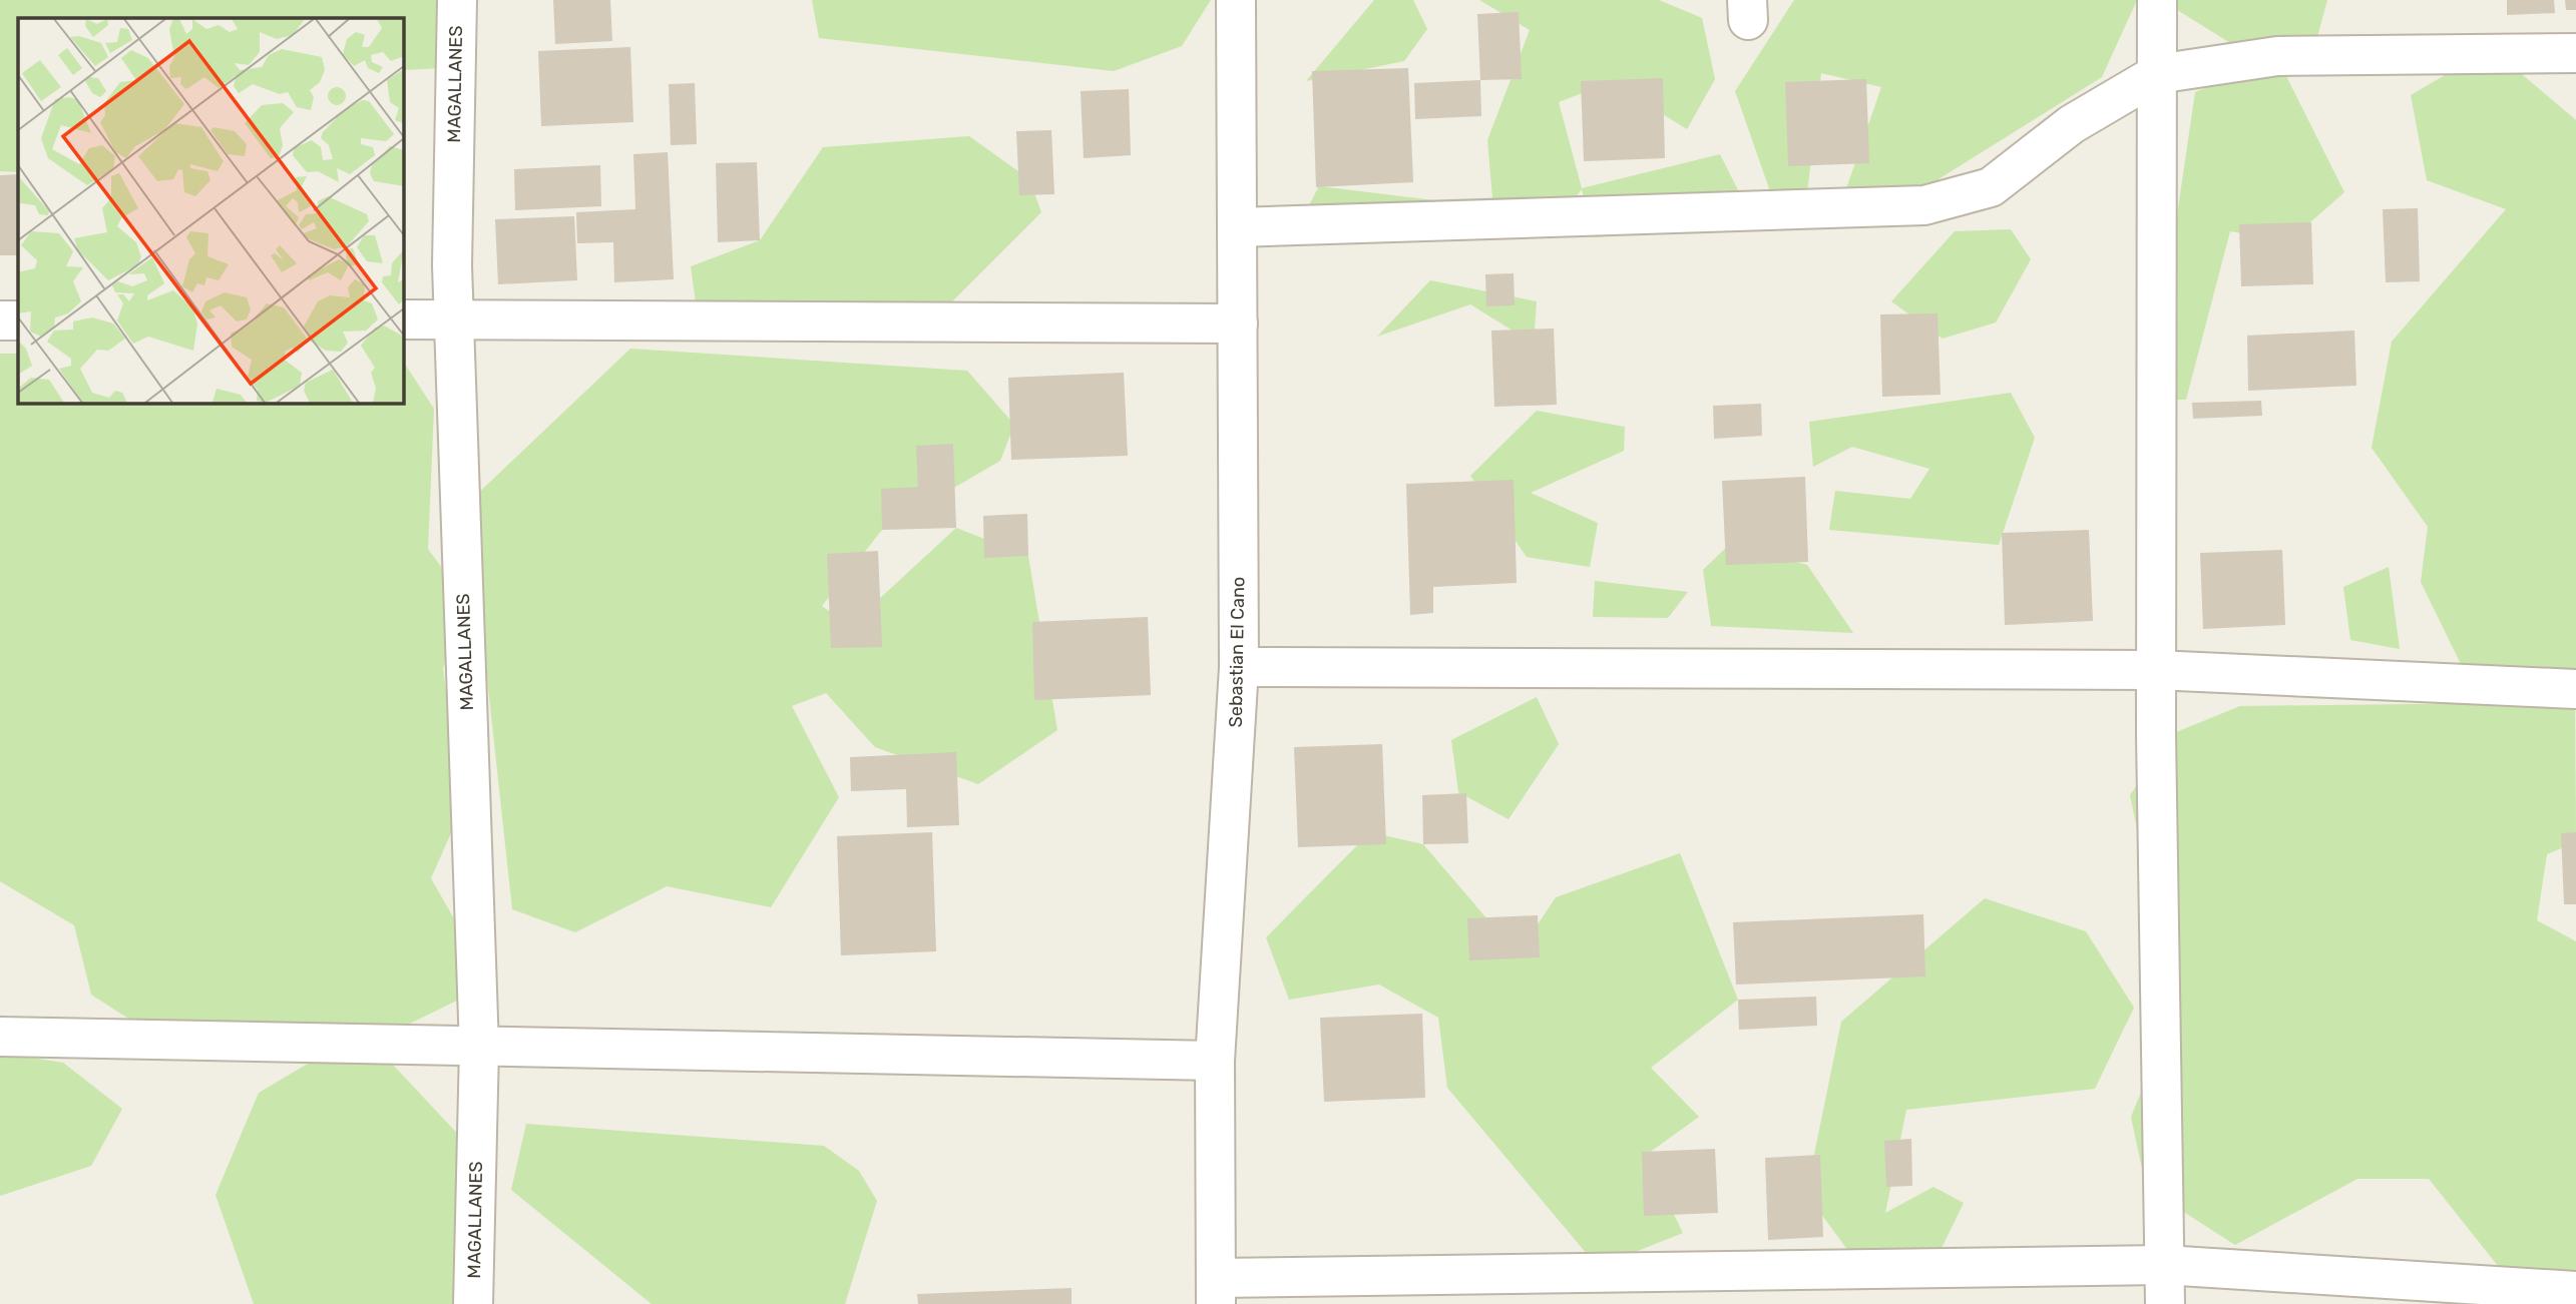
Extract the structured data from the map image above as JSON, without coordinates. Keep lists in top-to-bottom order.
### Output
{
  "streets": {
    "street": ["MAGALLANES", "Sebastian El Cano"]
  }
}
